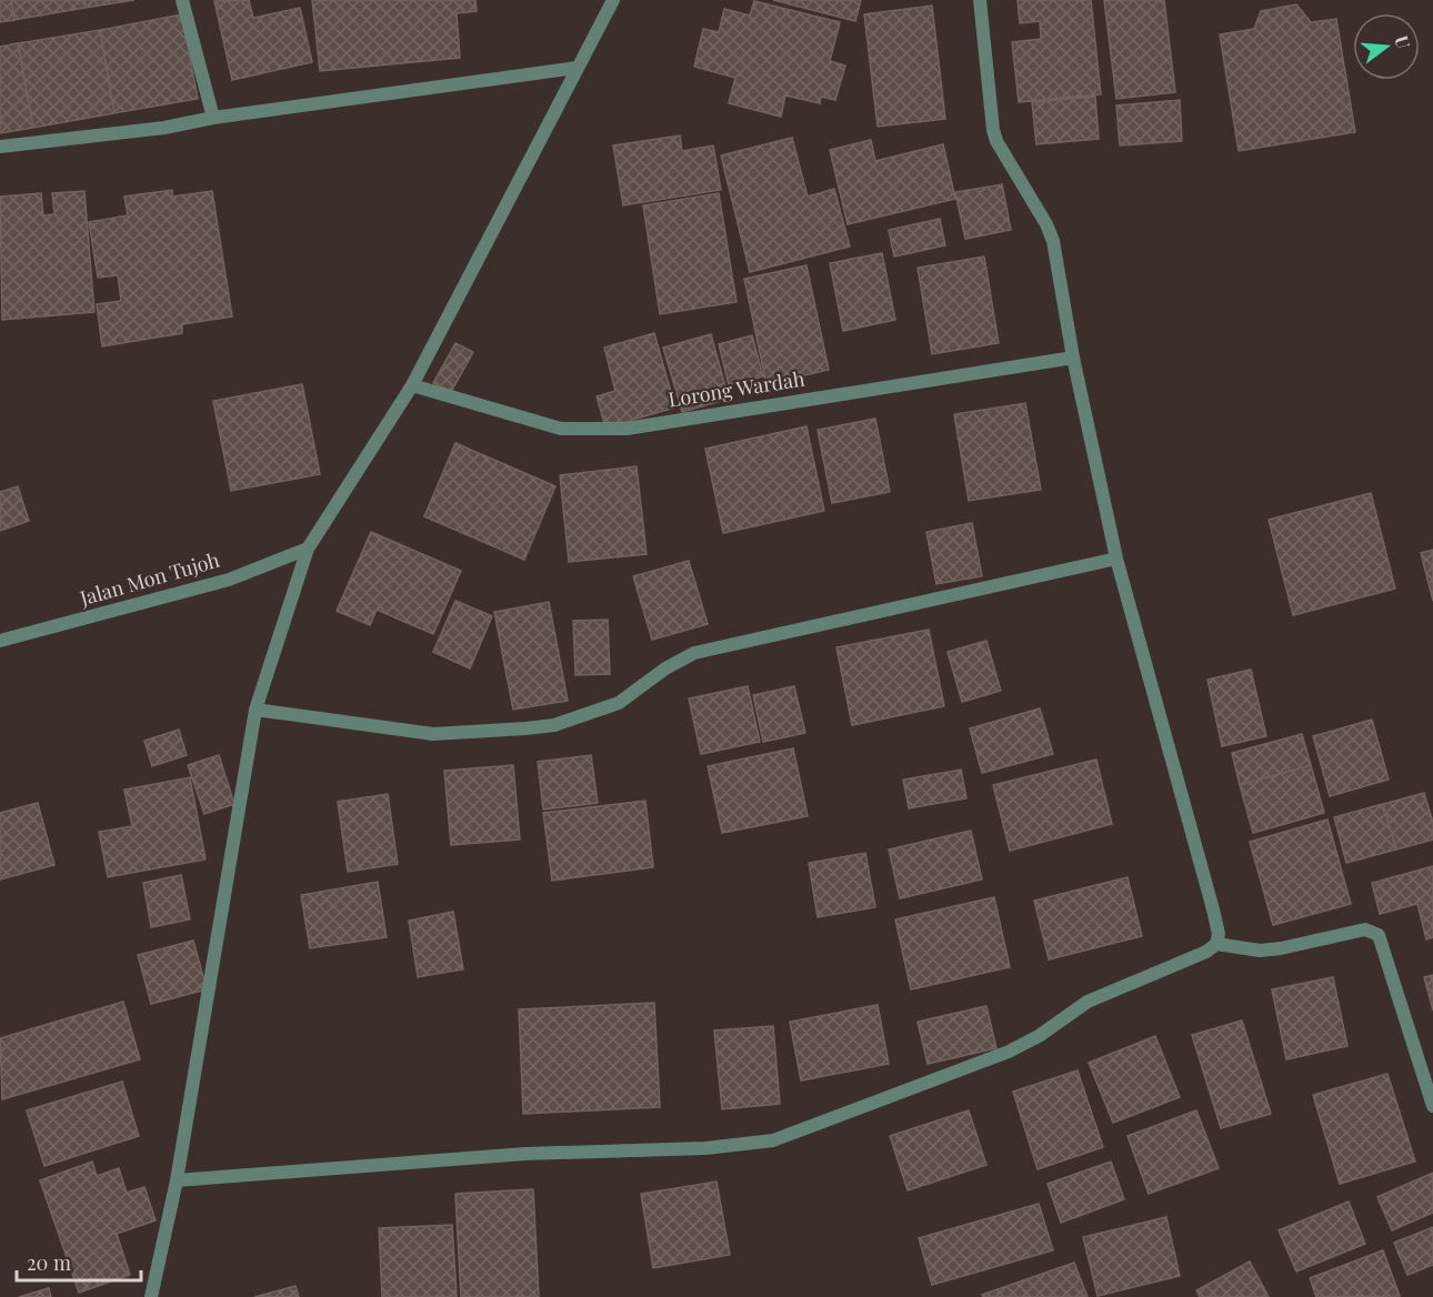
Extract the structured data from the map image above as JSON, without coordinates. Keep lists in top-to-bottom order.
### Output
{
  "streets": {
    "street": ["Lorong Wardah", "Jalan Mon Tujoh"]
  },
  "scale_bar": "20 m",
  "north": "right"
}
